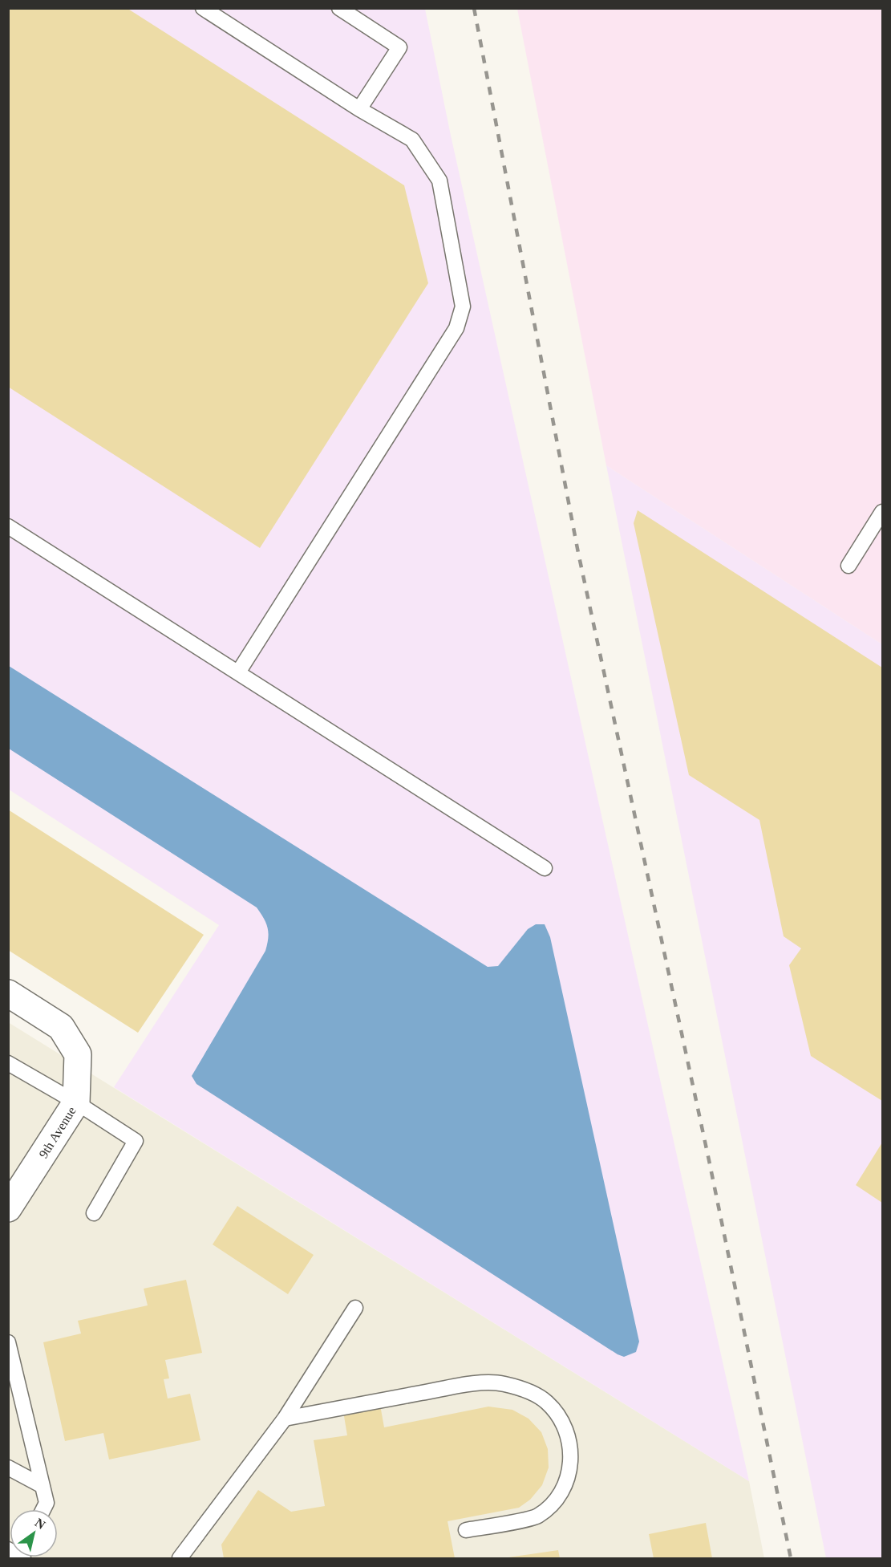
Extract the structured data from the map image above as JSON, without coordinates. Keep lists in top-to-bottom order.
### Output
{
  "streets": {
    "street": ["9th Avenue"]
  },
  "north": "top right"
}
